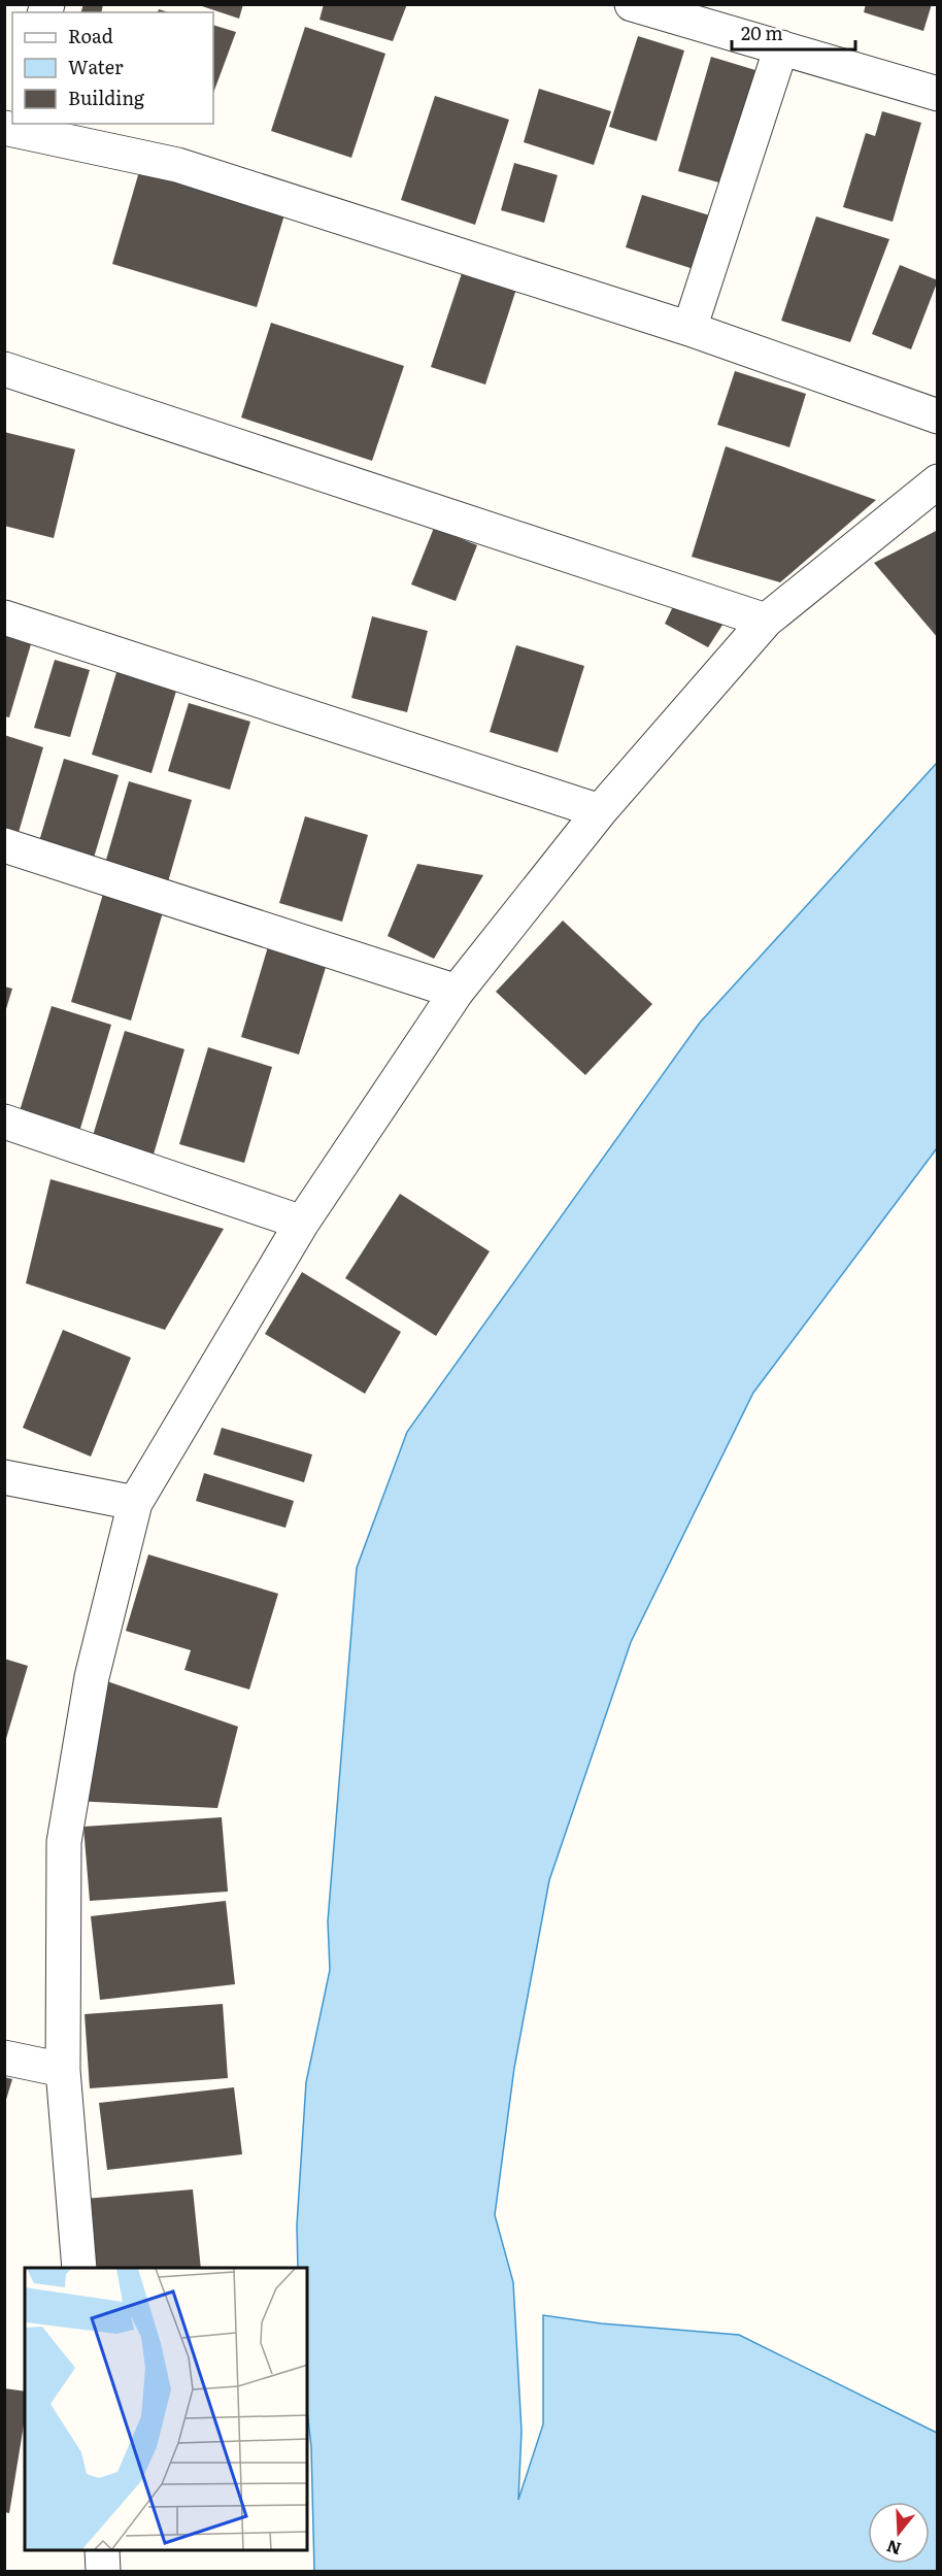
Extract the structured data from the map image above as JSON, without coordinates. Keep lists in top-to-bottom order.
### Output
{
  "legend": ["Road", "Water", "Building"],
  "scale_bar": "20 m",
  "north": "bottom"
}
